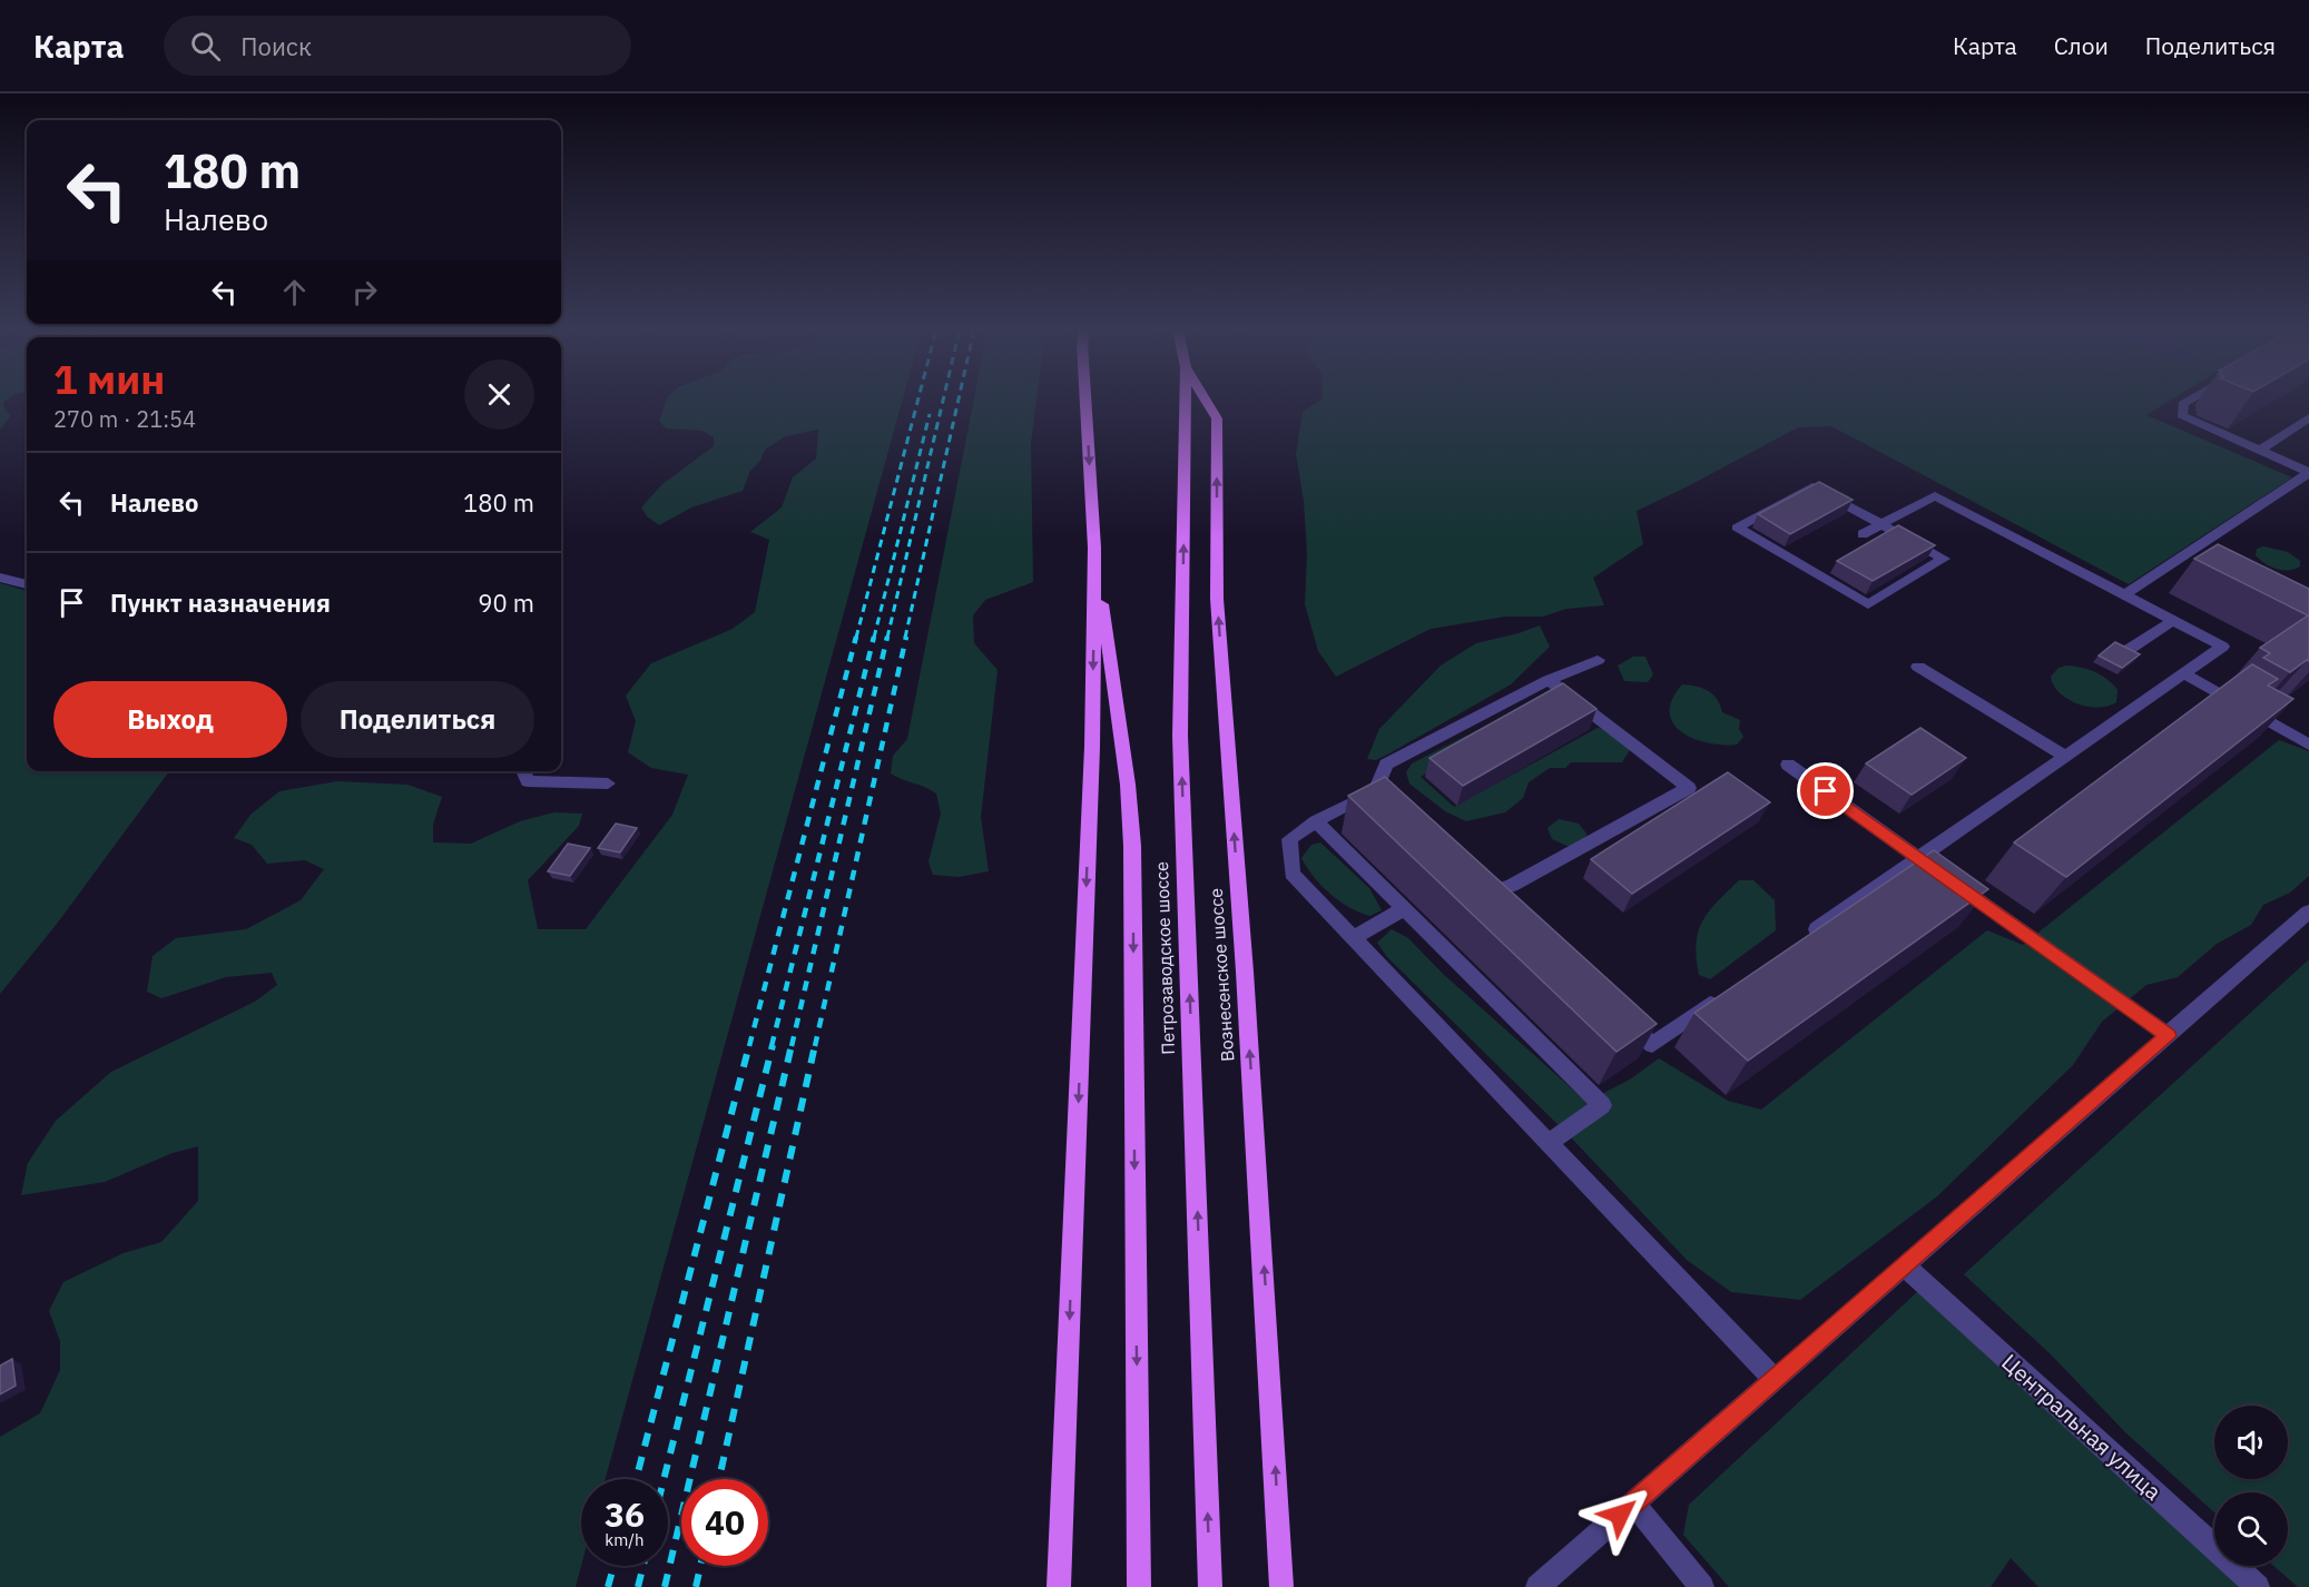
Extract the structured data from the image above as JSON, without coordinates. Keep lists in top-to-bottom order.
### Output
{
  "streets": {
    "main road": ["Петрозаводское шоссе", "Вознесенское шоссе"],
    "street": ["Центральная улица"]
  },
  "page": {
    "header": "Карта",
    "search": "Поиск",
    "nav": ["Карта", "Слои", "Поделиться"],
    "turn": ["180 m", "Налево"],
    "heading": ["1 мин", "270 m · 21:54"],
    "list": [
      {
        "name": "Налево",
        "value": "180 m"
      },
      {
        "name": "Пункт назначения",
        "value": "90 m"
      }
    ],
    "buttons": ["Выход", "Поделиться"],
    "speed": "36 km/h",
    "limit": "40"
  }
}
